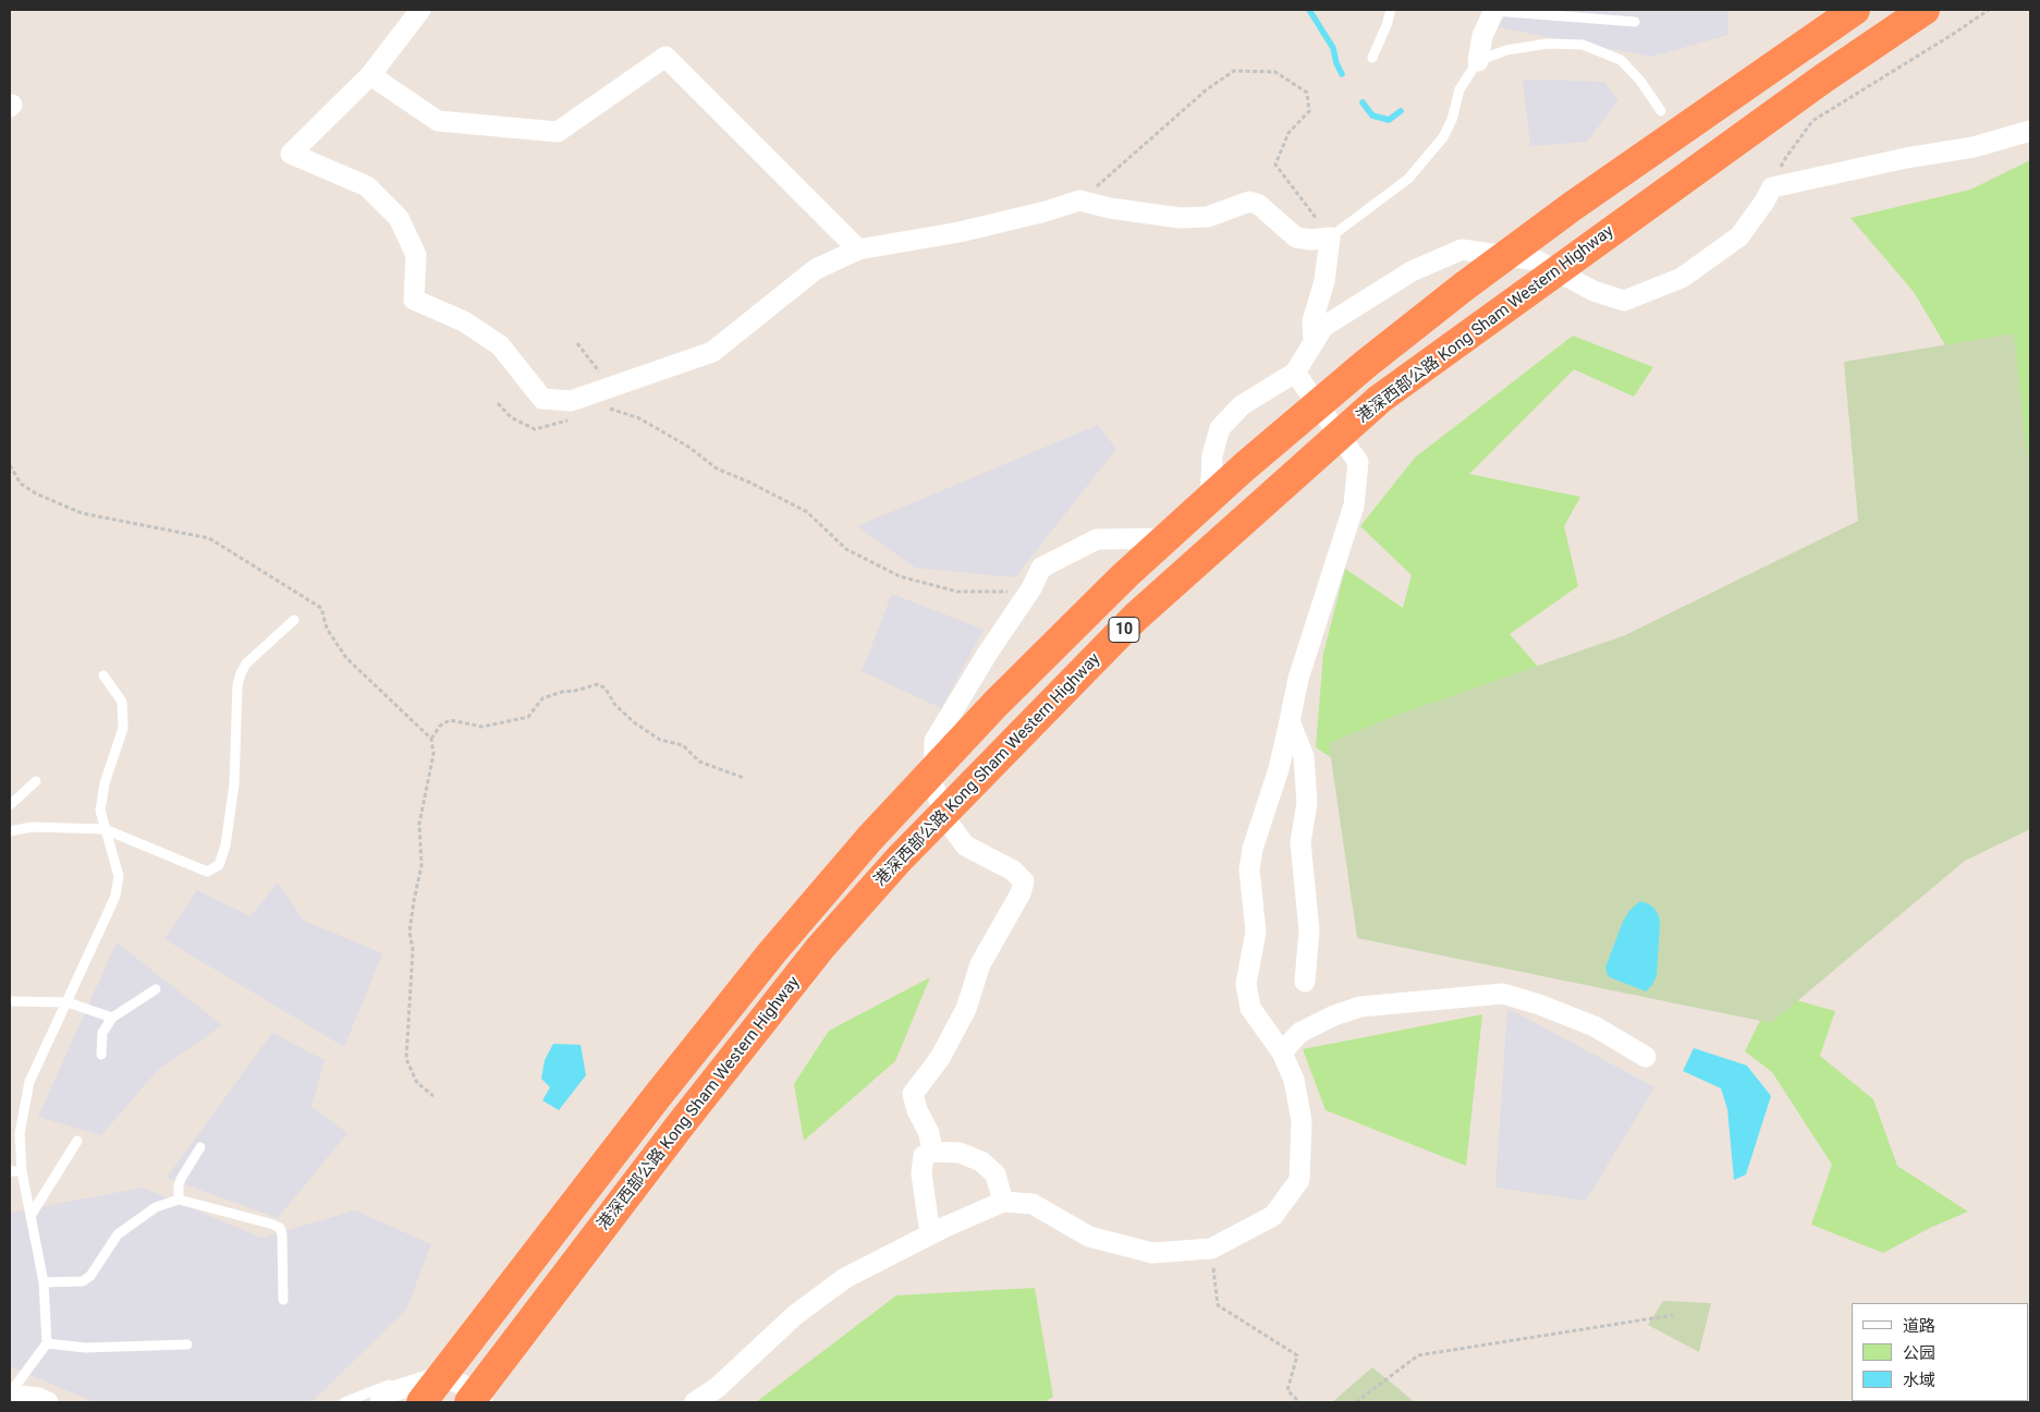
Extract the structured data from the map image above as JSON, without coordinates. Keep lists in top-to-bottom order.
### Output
{
  "streets": {
    "highway": ["港深西部公路 Kong Sham Western Highway", "10"]
  },
  "legend": ["道路", "公园", "水域"]
}
